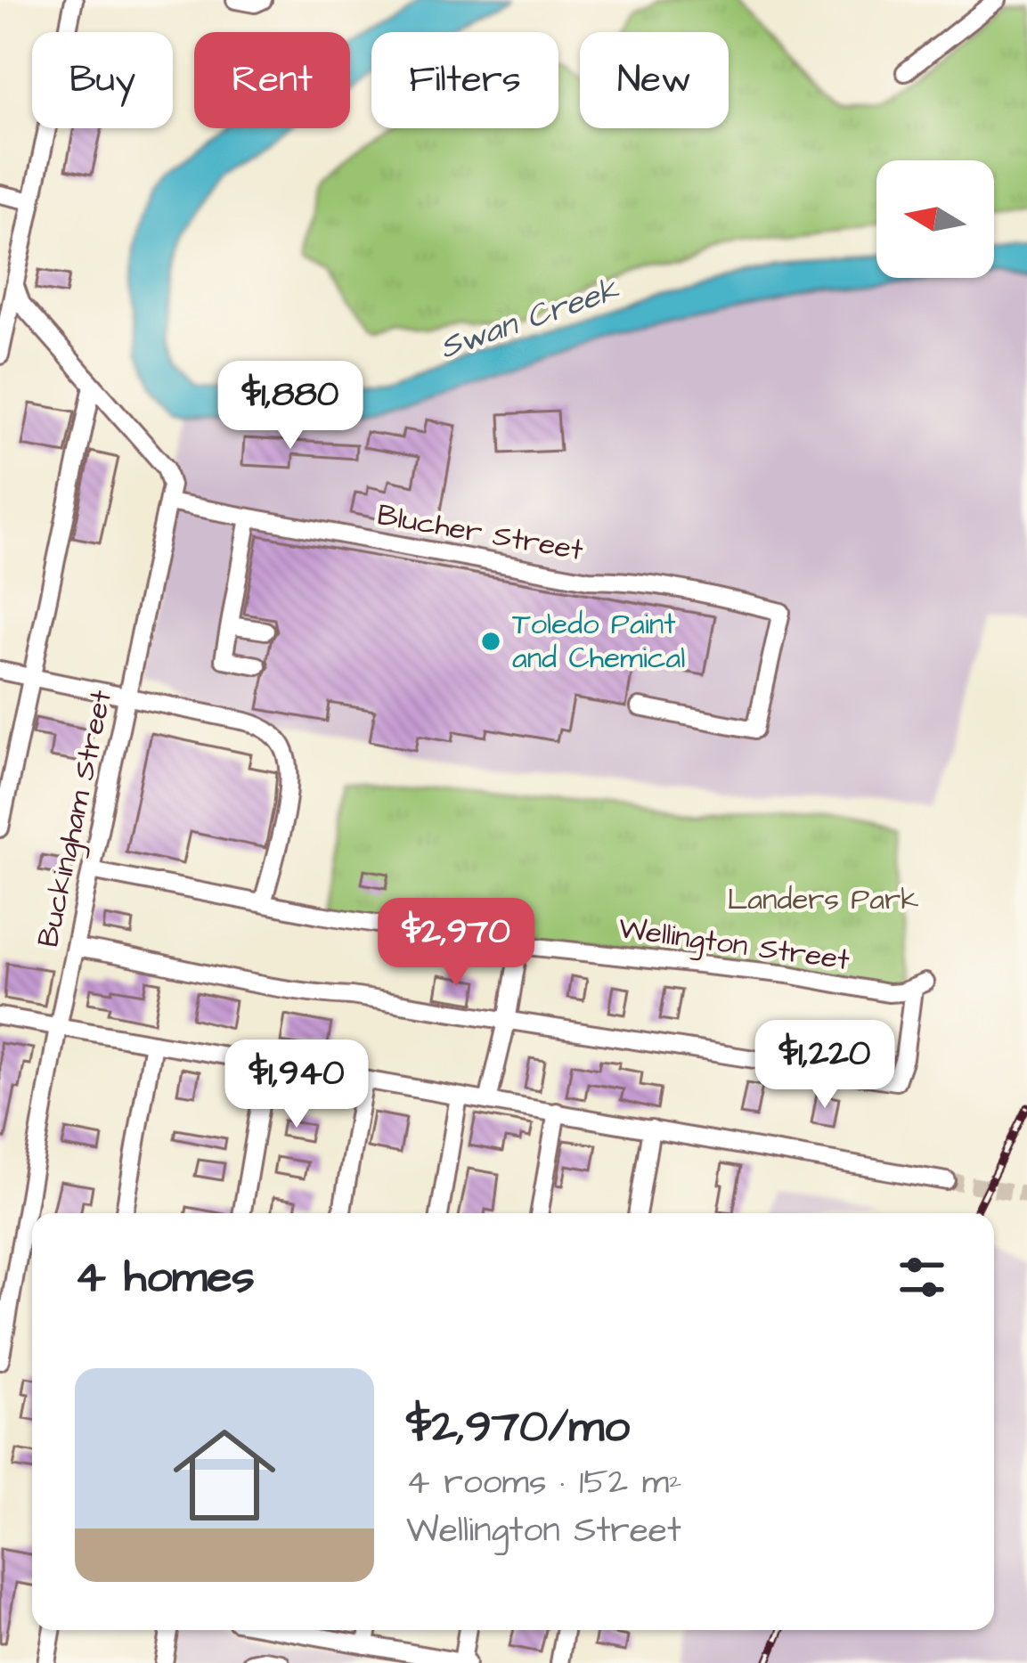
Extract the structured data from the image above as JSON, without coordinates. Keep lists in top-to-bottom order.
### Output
{
  "streets": {
    "street": ["Blucher Street", "Buckingham Street", "Wellington Street"]
  },
  "crossings": [
    ["Blucher Street", "Buckingham Street"],
    ["Buckingham Street", "Wellington Street"]
  ],
  "water": ["Swan Creek"],
  "parks": ["Landers Park"],
  "places": ["Toledo Paint and Chemical"],
  "north": "left",
  "page": {
    "chip": [
      "Buy",
      "Rent",
      "Filters",
      "New"
    ],
    "price": [
      "$1,880",
      "$2,970",
      "$1,220",
      "$1,940"
    ],
    "heading": "4 homes",
    "list": [
      {
        "name": "$2,970/mo",
        "note": "4 rooms · 152 m² · Wellington Street"
      }
    ]
  }
}
